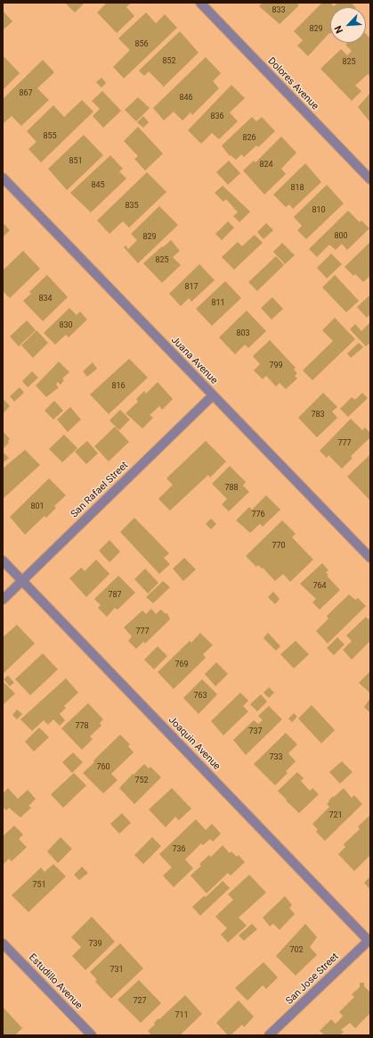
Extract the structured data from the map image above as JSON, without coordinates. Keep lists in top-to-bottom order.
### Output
{
  "streets": {
    "street": [
      "Dolores Avenue",
      "Juana Avenue",
      "San Rafael Street",
      "Joaquin Avenue",
      "San Jose Street",
      "Estudillo Avenue"
    ]
  },
  "crossings": [
    ["Juana Avenue", "San Rafael Street"],
    ["San Rafael Street", "Joaquin Avenue"],
    ["Joaquin Avenue", "San Jose Street"]
  ],
  "house_numbers": [
    "833",
    "829",
    "856",
    "852",
    "825",
    "867",
    "846",
    "836",
    "855",
    "826",
    "851",
    "824",
    "845",
    "818",
    "835",
    "810",
    "800",
    "829",
    "825",
    "817",
    "834",
    "811",
    "830",
    "803",
    "799",
    "816",
    "783",
    "777",
    "788",
    "801",
    "776",
    "770",
    "764",
    "787",
    "777",
    "769",
    "763",
    "778",
    "737",
    "733",
    "760",
    "752",
    "721",
    "736",
    "751",
    "739",
    "702",
    "731",
    "727",
    "711"
  ],
  "north": "bottom left"
}
